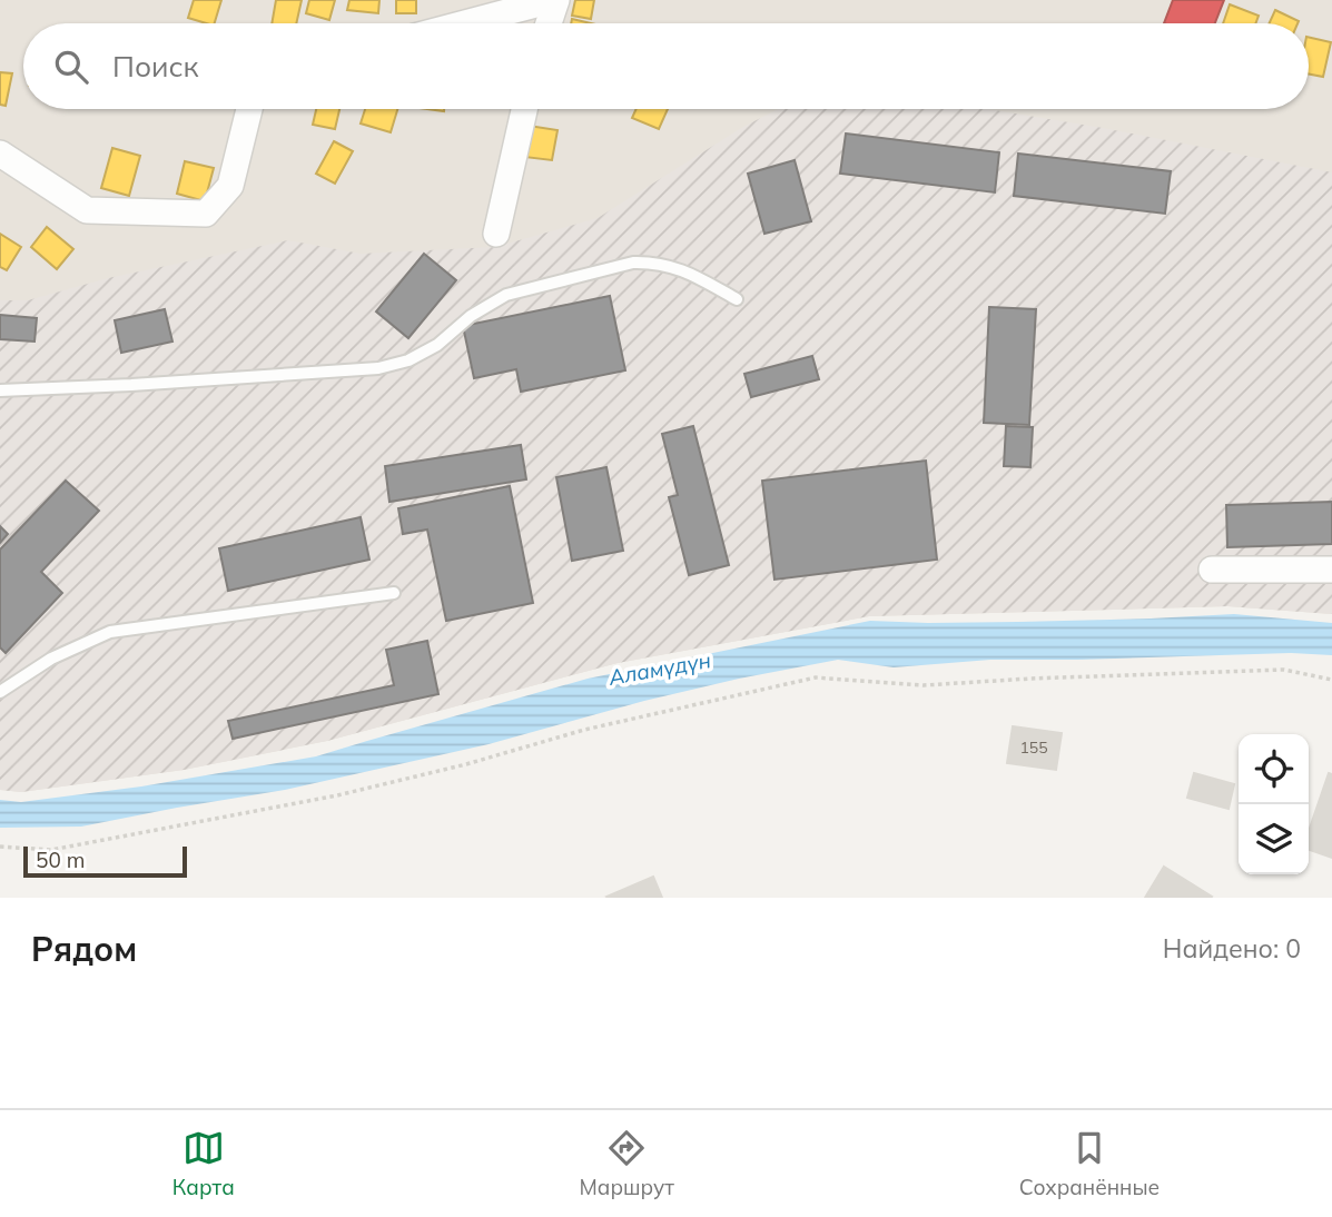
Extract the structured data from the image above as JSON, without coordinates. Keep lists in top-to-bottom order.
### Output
{
  "water": ["Аламүдүн"],
  "house_numbers": ["155"],
  "scale_bar": "50 m",
  "page": {
    "search": "Поиск",
    "scale": "50 m",
    "heading": ["Рядом", "Найдено: 0"],
    "nav": ["Карта", "Маршрут", "Сохранённые"]
  }
}
